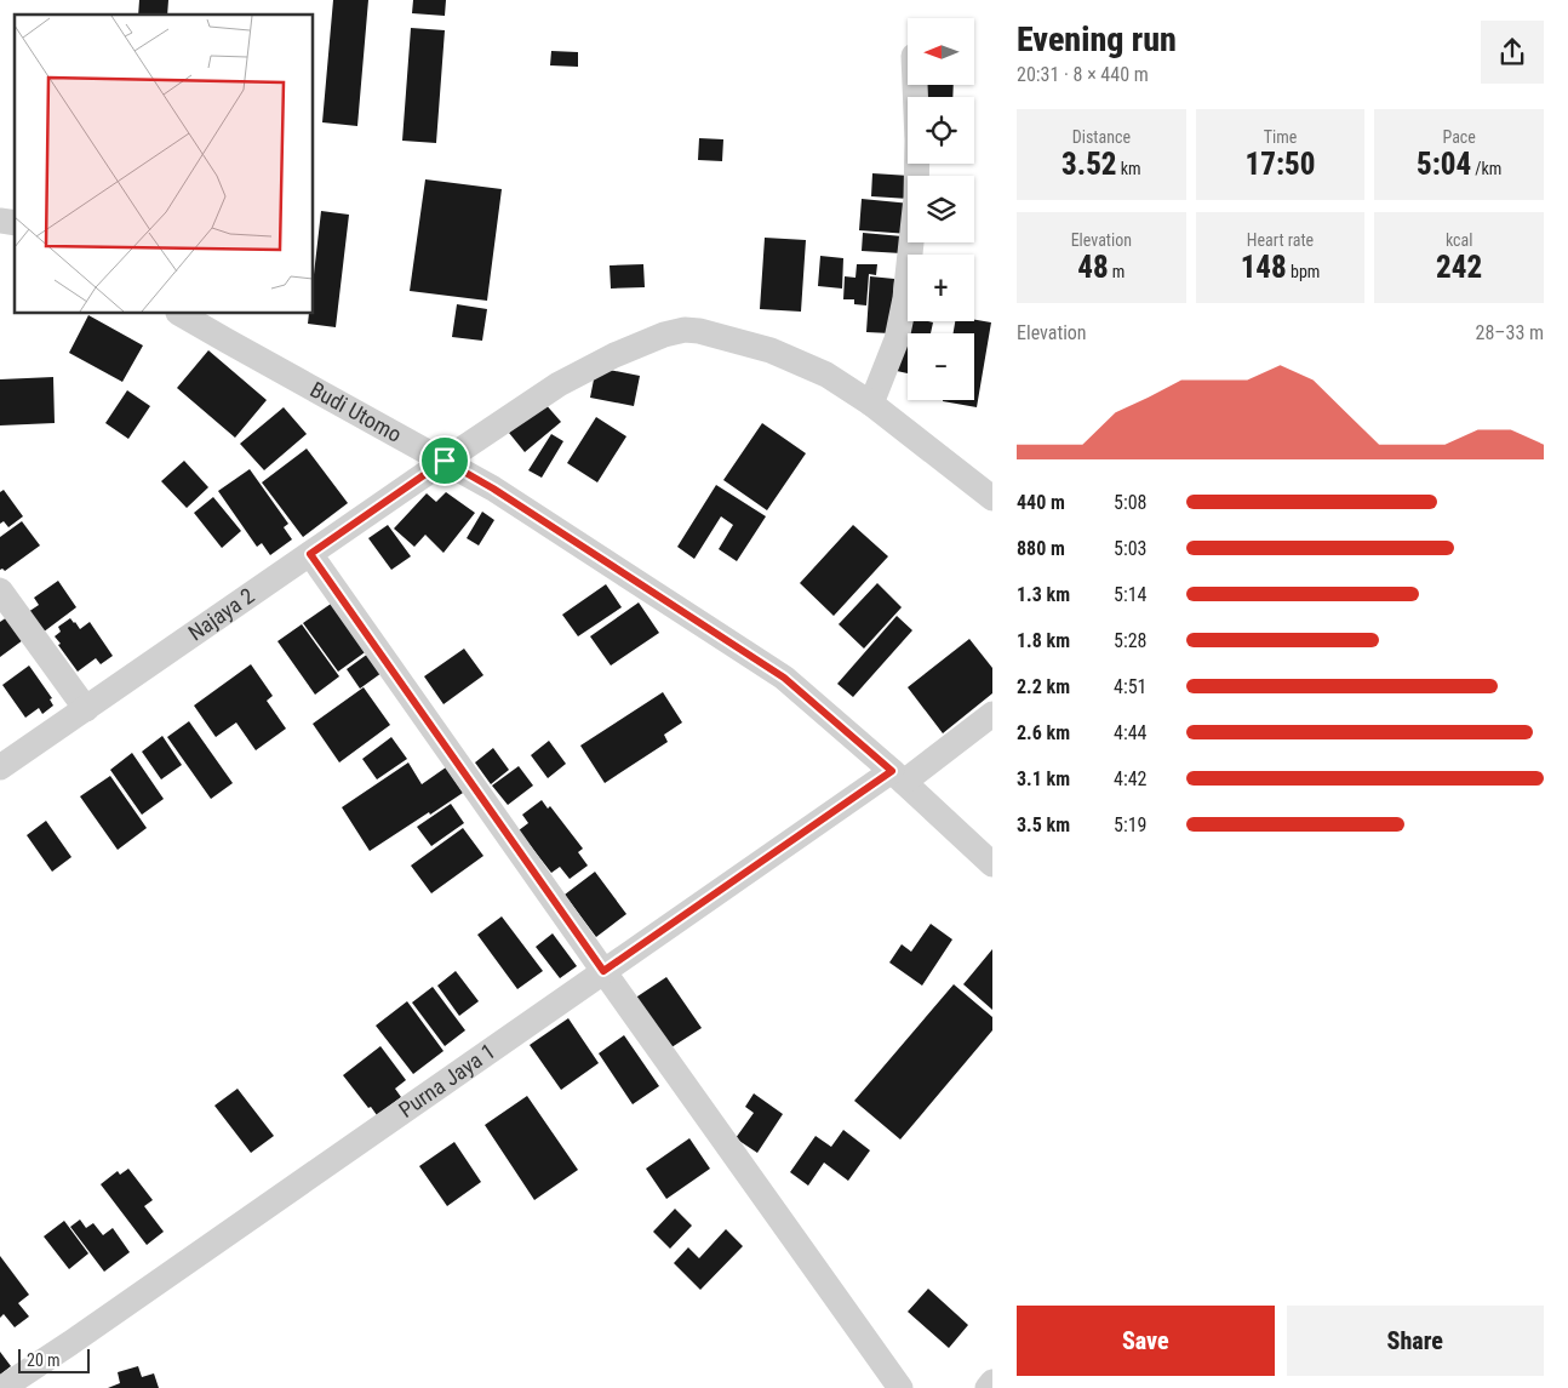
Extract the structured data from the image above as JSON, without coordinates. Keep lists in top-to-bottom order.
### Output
{
  "streets": {
    "street": ["Budi Utomo", "Najaya 2", "Purna Jaya 1"]
  },
  "crossings": [
    ["Budi Utomo", "Najaya 2"],
    ["Budi Utomo", "Purna Jaya 1"]
  ],
  "scale_bar": "20 m",
  "north": "left",
  "page": {
    "heading": ["Evening run", "20:31 · 8 × 440 m"],
    "map_buttons": ["+", "−"],
    "stats": [
      ["Distance", "3.52 km"],
      ["Time", "17:50"],
      ["Pace", "5:04 /km"],
      ["Elevation", "48 m"],
      ["Heart rate", "148 bpm"],
      ["kcal", "242"]
    ],
    "chart": ["Elevation", "28–33 m"],
    "list": [
      {
        "name": "440 m",
        "note": "5:08"
      },
      {
        "name": "880 m",
        "note": "5:03"
      },
      {
        "name": "1.3 km",
        "note": "5:14"
      },
      {
        "name": "1.8 km",
        "note": "5:28"
      },
      {
        "name": "2.2 km",
        "note": "4:51"
      },
      {
        "name": "2.6 km",
        "note": "4:44"
      },
      {
        "name": "3.1 km",
        "note": "4:42"
      },
      {
        "name": "3.5 km",
        "note": "5:19"
      }
    ],
    "buttons": ["Save", "Share"],
    "scale": "20 m"
  }
}
